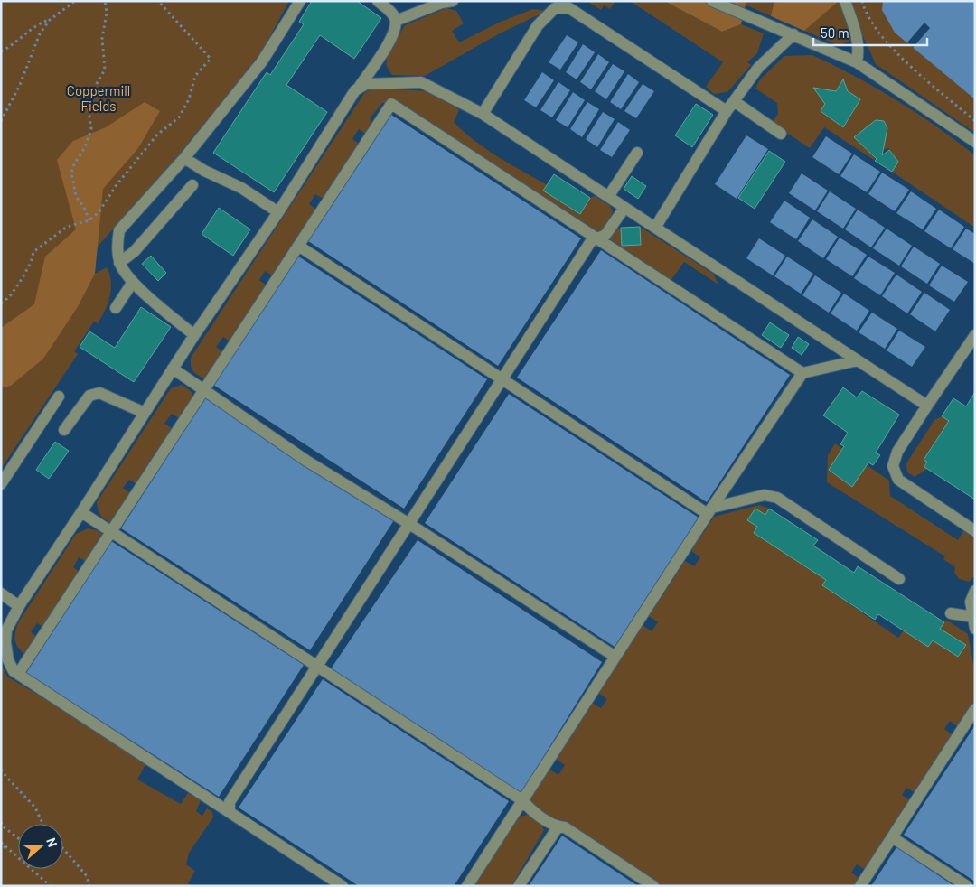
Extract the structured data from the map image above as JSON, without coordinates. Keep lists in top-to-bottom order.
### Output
{
  "parks": ["Coppermill Fields"],
  "scale_bar": "50 m",
  "north": "right"
}
